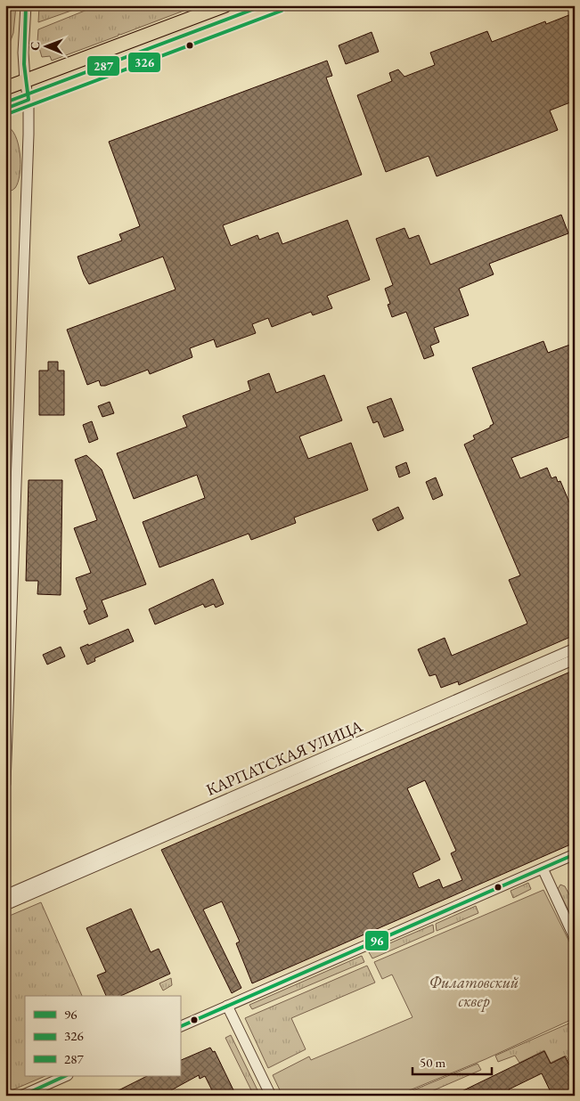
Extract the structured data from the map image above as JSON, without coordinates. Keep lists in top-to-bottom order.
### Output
{
  "streets": {
    "street": ["КАРПАТСКАЯ УЛИЦА"]
  },
  "parks": ["Филатовский сквер"],
  "lines": ["transit line 96", "transit line 287", "transit line 326"],
  "legend": ["96", "326", "287"],
  "scale_bar": "50 m",
  "north": "left"
}
